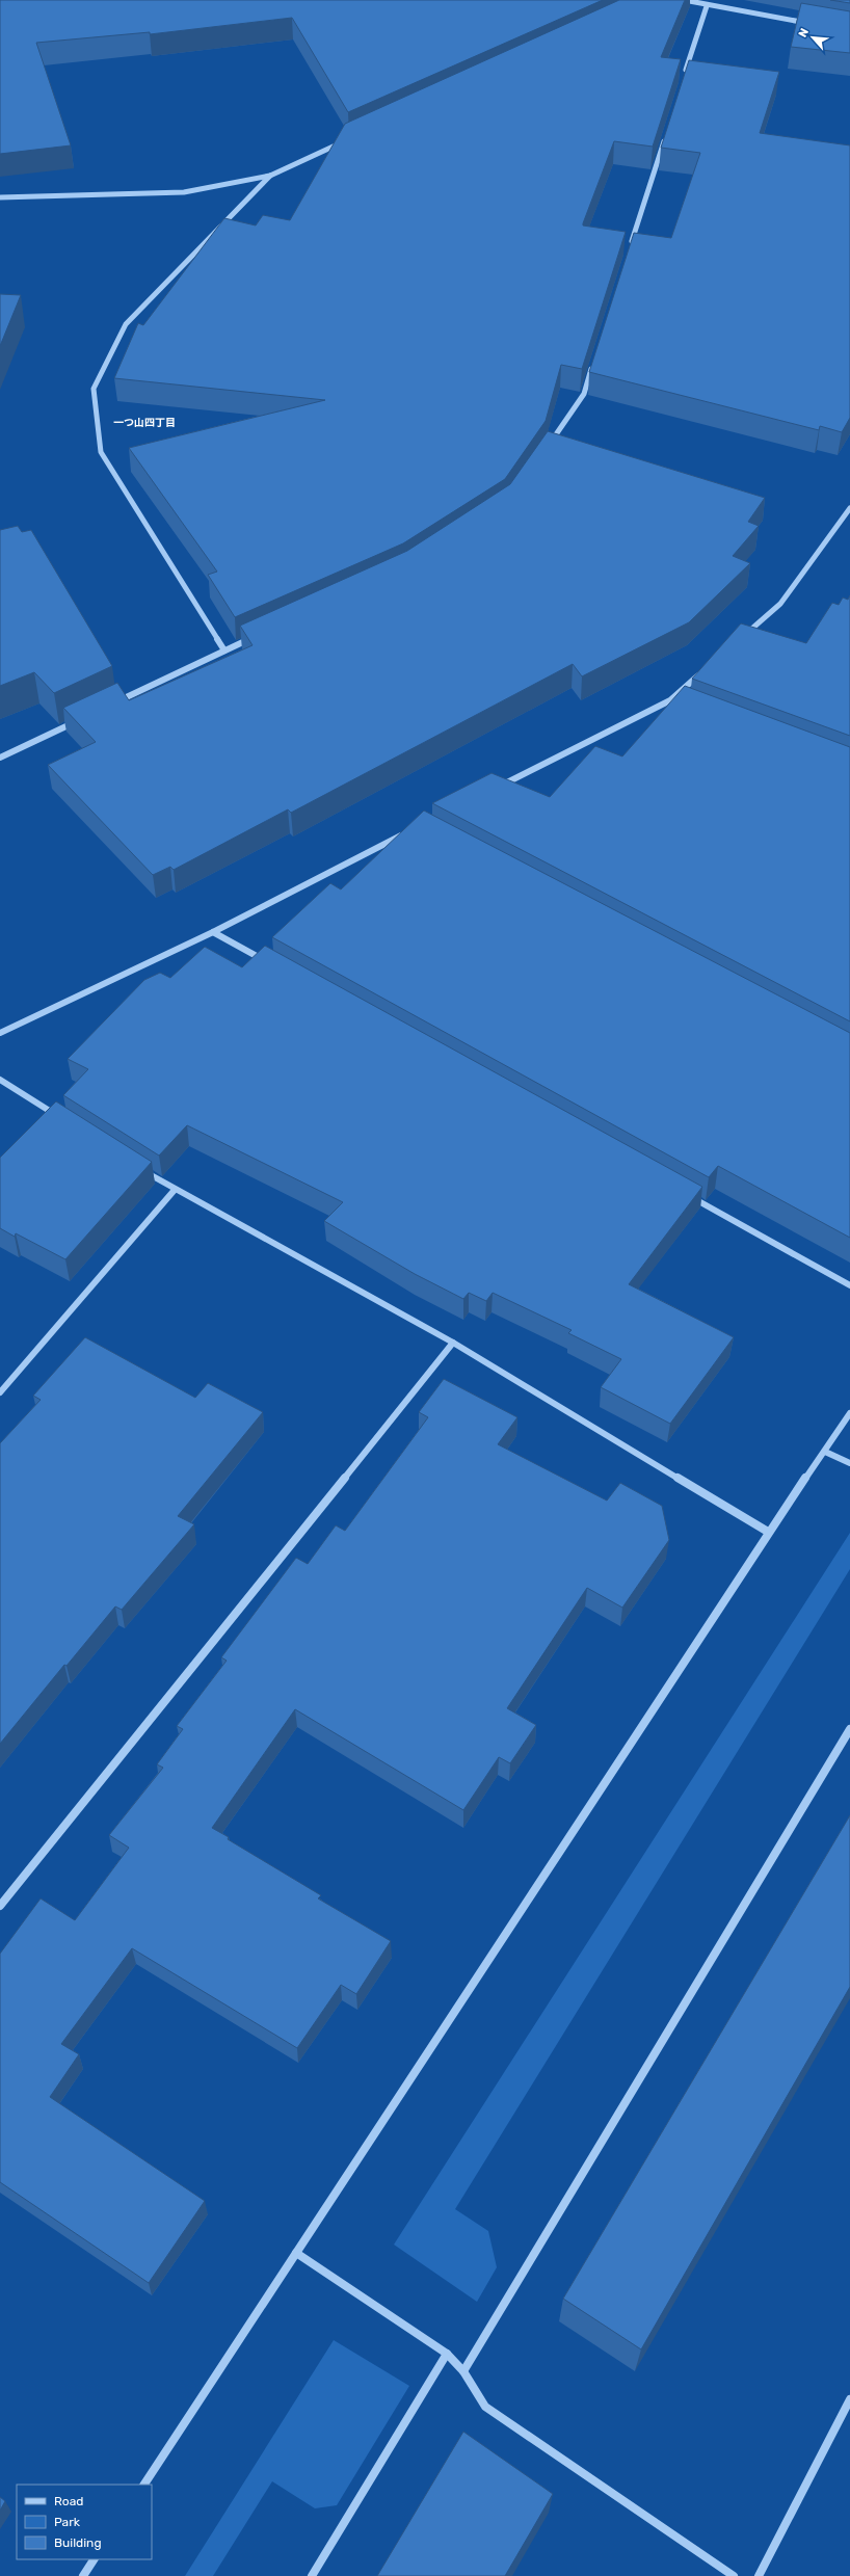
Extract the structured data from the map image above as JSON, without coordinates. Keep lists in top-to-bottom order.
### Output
{
  "districts": ["一つ山四丁目"],
  "legend": ["Road", "Park", "Building"],
  "north": "top left"
}
